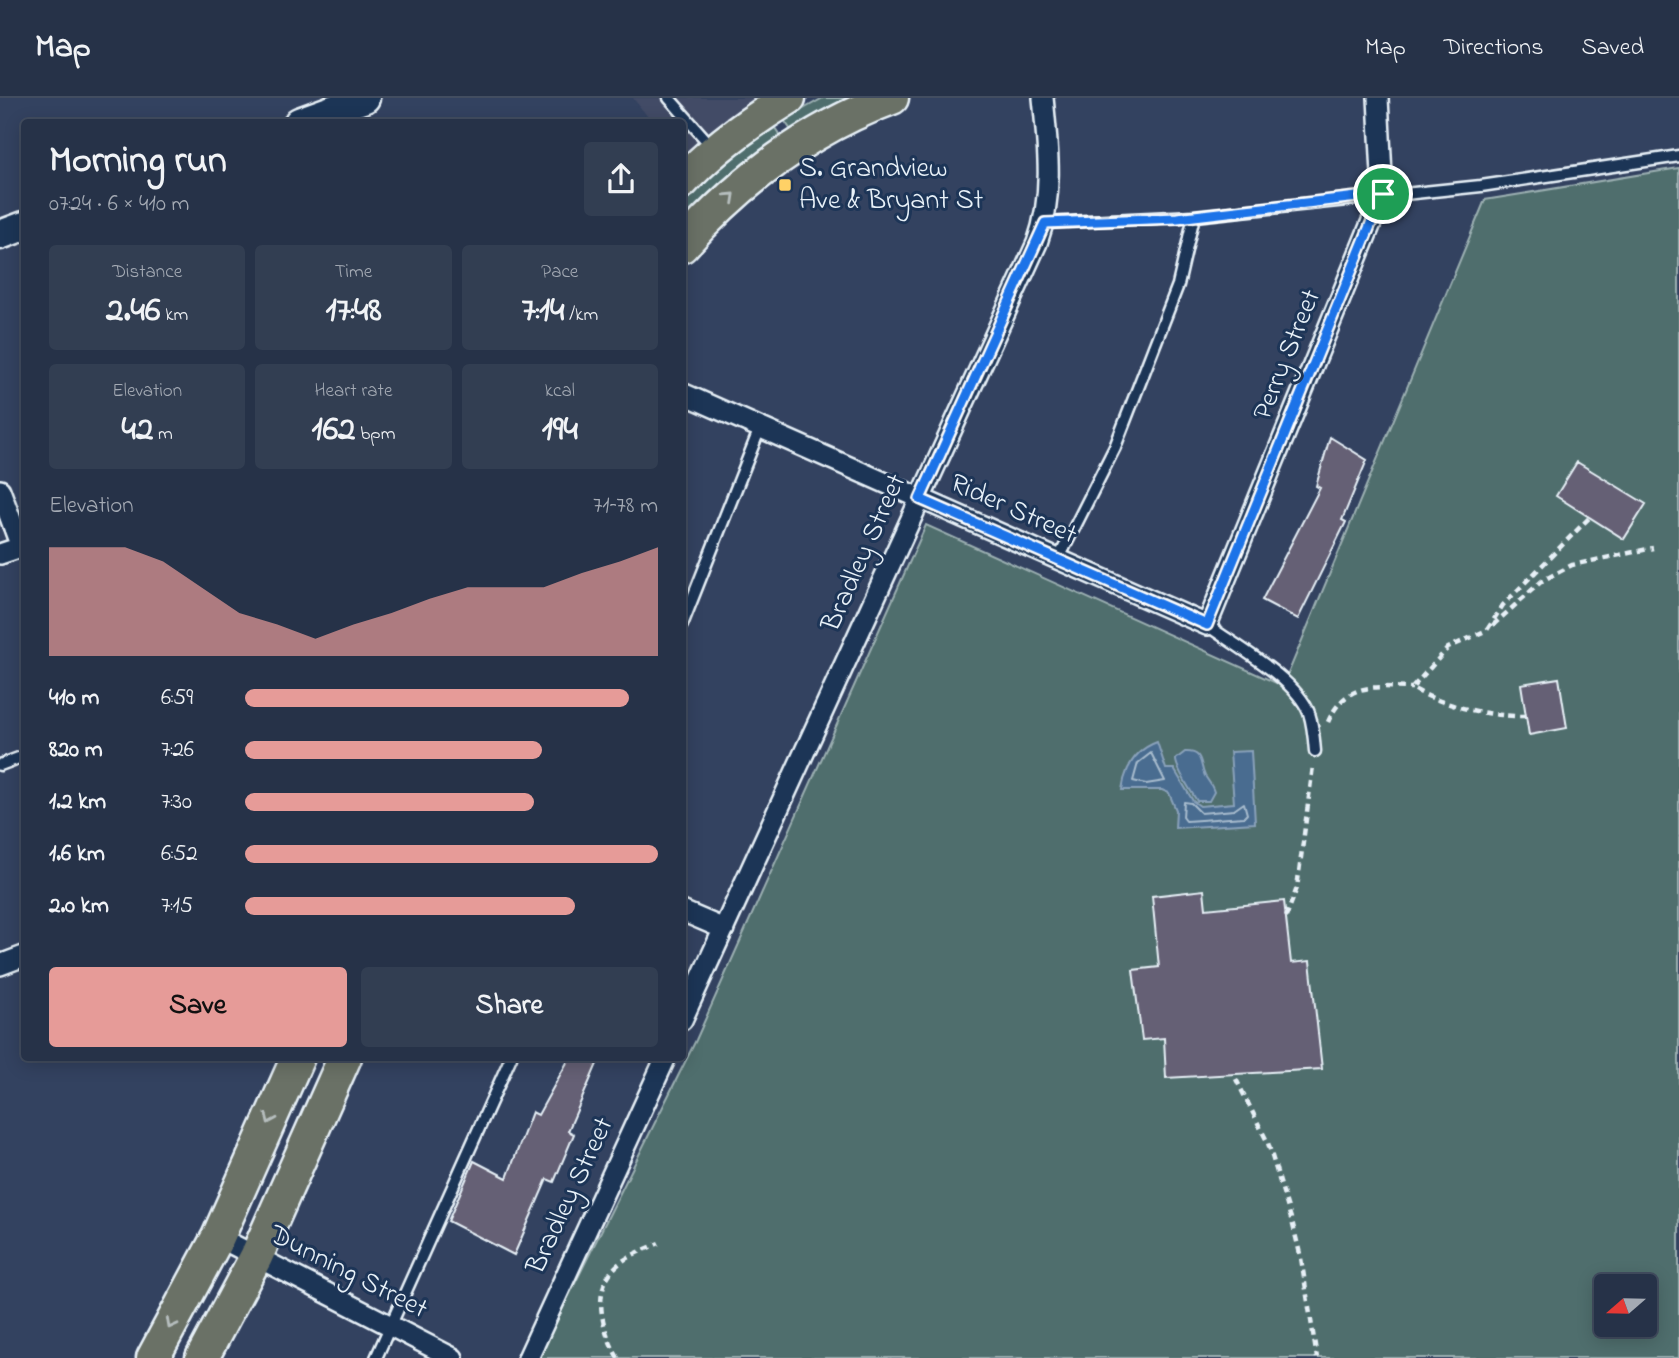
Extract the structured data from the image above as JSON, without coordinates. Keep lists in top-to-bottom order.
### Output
{
  "streets": {
    "street": [
      "Perry Street",
      "Rider Street",
      "Bradley Street",
      "Dunning Street"
    ]
  },
  "crossings": [
    ["Perry Street", "Rider Street"],
    ["Rider Street", "Bradley Street"]
  ],
  "places": {
    "transit": ["S. Grandview Ave & Bryant St"]
  },
  "north": "left",
  "page": {
    "header": "Map",
    "nav": ["Map", "Directions", "Saved"],
    "heading": ["Morning run", "07:24 · 6 × 410 m"],
    "stats": [
      ["Distance", "2.46 km"],
      ["Time", "17:48"],
      ["Pace", "7:14 /km"],
      ["Elevation", "42 m"],
      ["Heart rate", "162 bpm"],
      ["kcal", "194"]
    ],
    "chart": ["Elevation", "71–78 m"],
    "list": [
      {
        "name": "410 m",
        "note": "6:59"
      },
      {
        "name": "820 m",
        "note": "7:26"
      },
      {
        "name": "1.2 km",
        "note": "7:30"
      },
      {
        "name": "1.6 km",
        "note": "6:52"
      },
      {
        "name": "2.0 km",
        "note": "7:15"
      }
    ],
    "buttons": ["Save", "Share"]
  }
}
